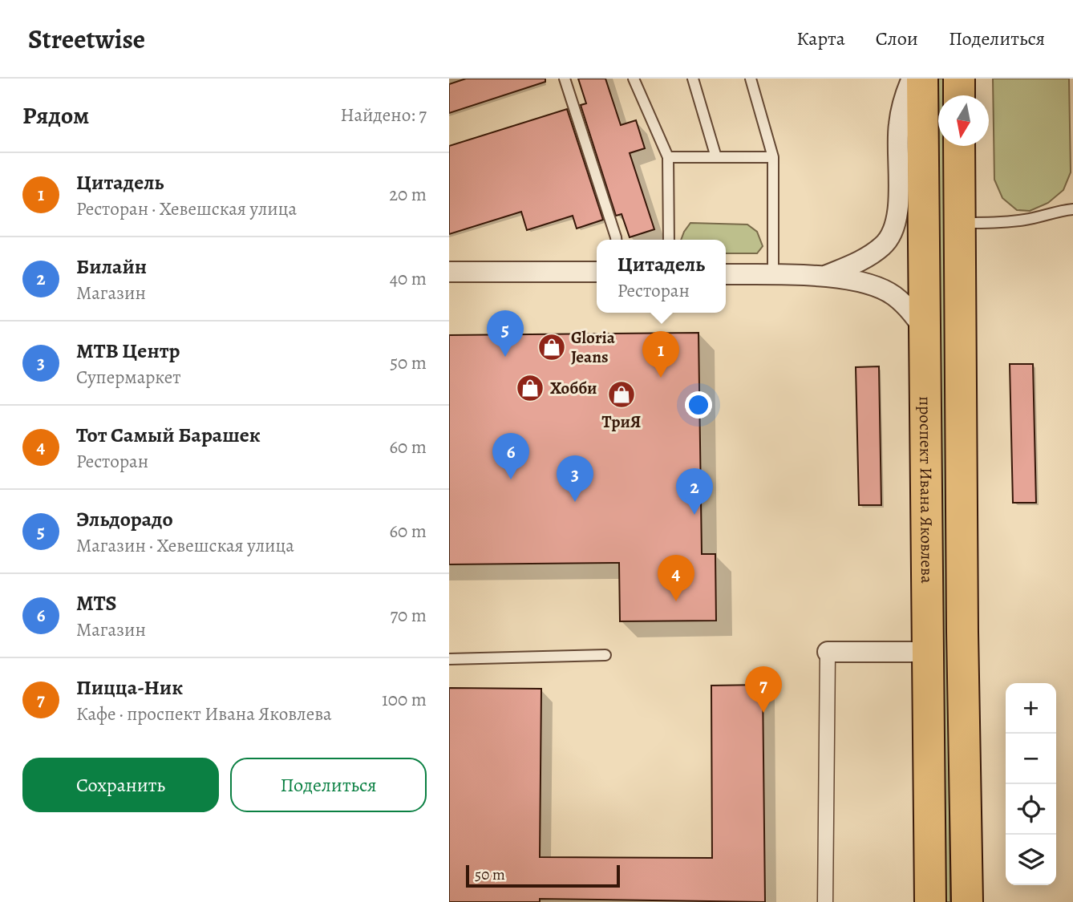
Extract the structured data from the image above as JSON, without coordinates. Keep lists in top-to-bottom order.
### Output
{
  "streets": {
    "main road": ["проспект Ивана Яковлева"]
  },
  "places": {
    "shop": ["Gloria Jeans", "Хобби", "ТриЯ"]
  },
  "scale_bar": "50 m",
  "north": "bottom",
  "page": {
    "header": "Streetwise",
    "nav": ["Карта", "Слои", "Поделиться"],
    "heading": ["Рядом", "Найдено: 7"],
    "list": [
      {
        "mark": "1",
        "name": "Цитадель",
        "note": "Ресторан · Хевешская улица",
        "value": "20 m"
      },
      {
        "mark": "2",
        "name": "Билайн",
        "note": "Магазин",
        "value": "40 m"
      },
      {
        "mark": "3",
        "name": "МТВ Центр",
        "note": "Супермаркет",
        "value": "50 m"
      },
      {
        "mark": "4",
        "name": "Тот Самый Барашек",
        "note": "Ресторан",
        "value": "60 m"
      },
      {
        "mark": "5",
        "name": "Эльдорадо",
        "note": "Магазин · Хевешская улица",
        "value": "60 m"
      },
      {
        "mark": "6",
        "name": "MTS",
        "note": "Магазин",
        "value": "70 m"
      },
      {
        "mark": "7",
        "name": "Пицца-Ник",
        "note": "Кафе · проспект Ивана Яковлева",
        "value": "100 m"
      }
    ],
    "popup": ["Цитадель", "Ресторан"],
    "pins": [
      "5",
      "1",
      "6",
      "3",
      "2",
      "4",
      "7"
    ],
    "map_buttons": ["+", "−"],
    "buttons": ["Сохранить", "Поделиться"],
    "scale": "50 m"
  }
}
